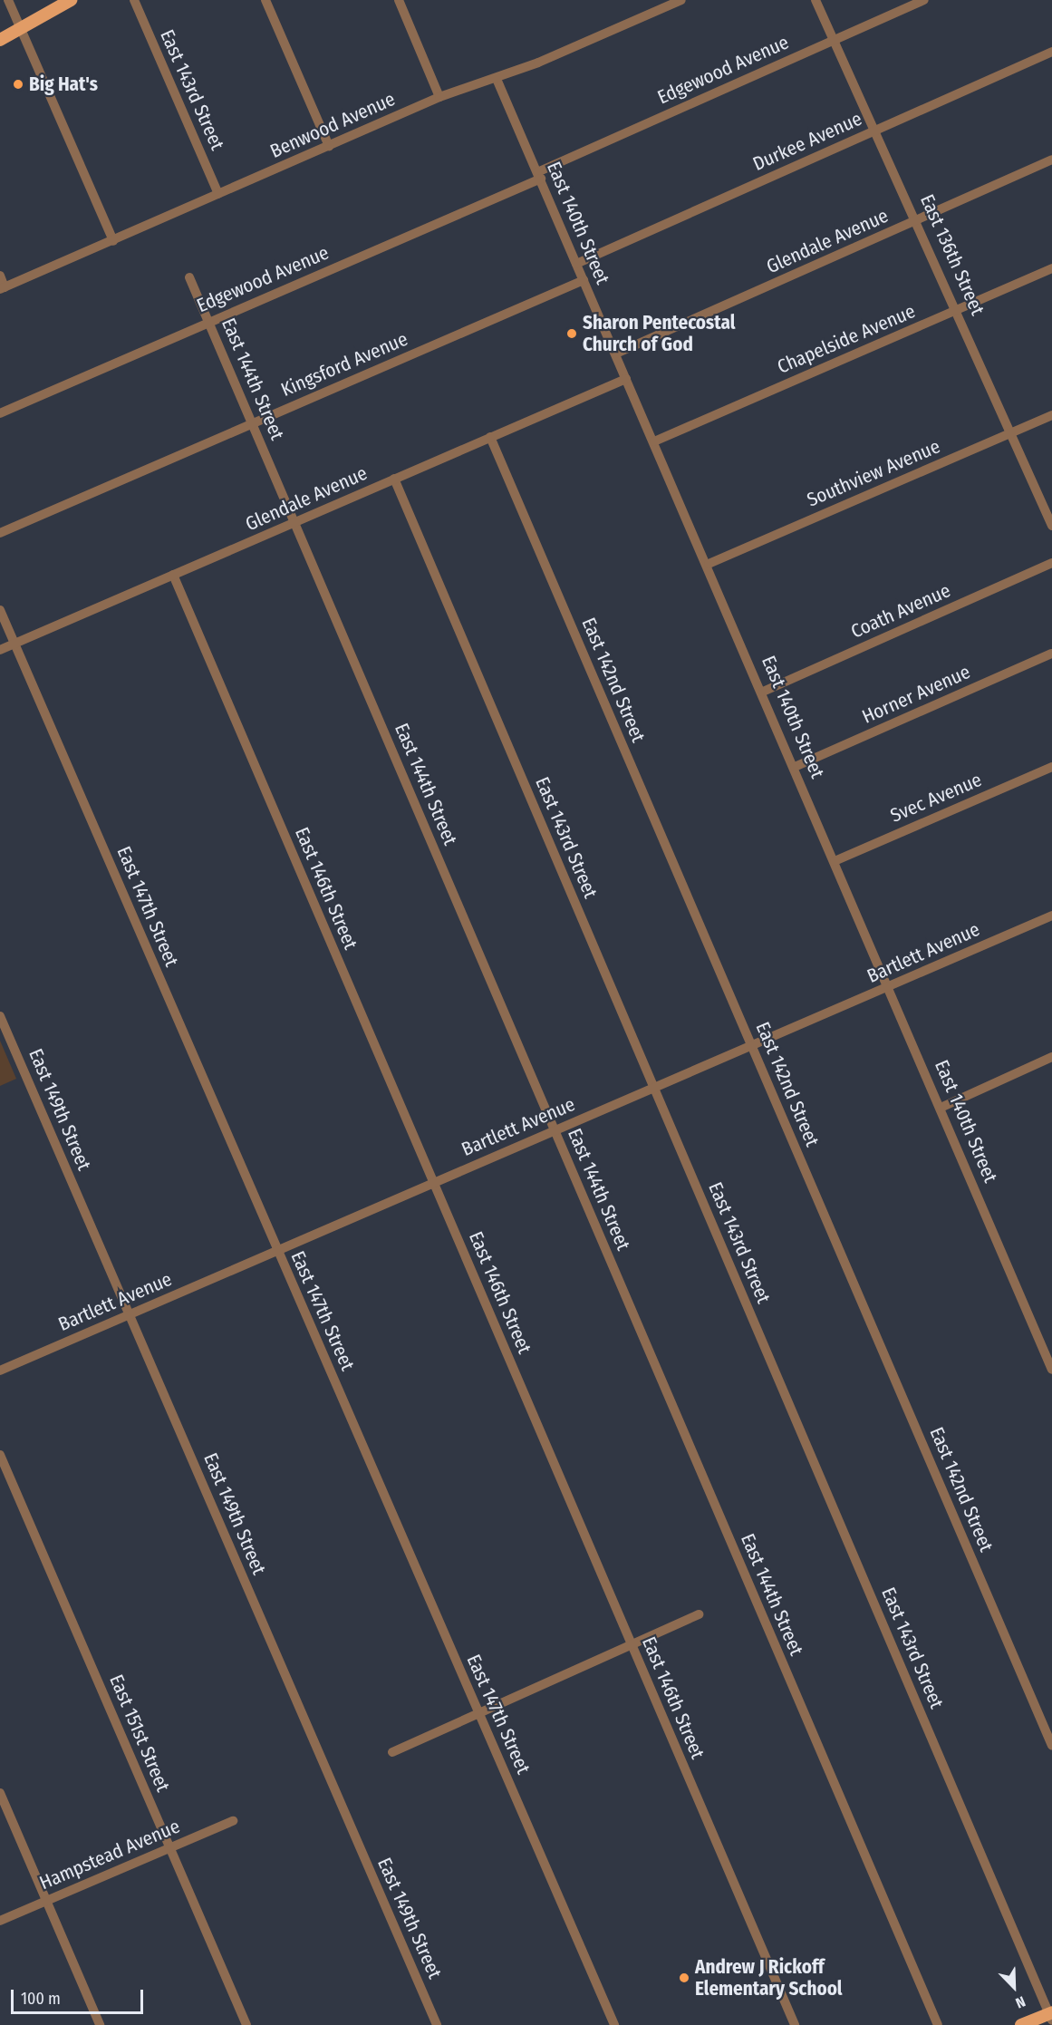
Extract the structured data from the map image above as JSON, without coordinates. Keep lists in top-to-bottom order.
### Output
{
  "streets": {
    "street": [
      "Edgewood Avenue",
      "East 143rd Street",
      "Benwood Avenue",
      "Durkee Avenue",
      "East 140th Street",
      "Glendale Avenue",
      "East 136th Street",
      "Chapelside Avenue",
      "Kingsford Avenue",
      "East 144th Street",
      "Southview Avenue",
      "Coath Avenue",
      "East 142nd Street",
      "Horner Avenue",
      "Svec Avenue",
      "East 146th Street",
      "East 147th Street",
      "Bartlett Avenue",
      "East 149th Street",
      "East 151st Street",
      "Hampstead Avenue"
    ]
  },
  "crossings": [
    ["Edgewood Avenue", "East 140th Street"],
    ["Edgewood Avenue", "East 136th Street"],
    ["Edgewood Avenue", "East 144th Street"],
    ["East 143rd Street", "Benwood Avenue"],
    ["East 143rd Street", "Glendale Avenue"],
    ["East 143rd Street", "Bartlett Avenue"],
    ["Benwood Avenue", "East 140th Street"],
    ["Durkee Avenue", "East 140th Street"],
    ["Durkee Avenue", "East 136th Street"],
    ["East 140th Street", "Glendale Avenue"],
    ["East 140th Street", "Chapelside Avenue"],
    ["East 140th Street", "Kingsford Avenue"],
    ["East 140th Street", "Southview Avenue"],
    ["East 140th Street", "Coath Avenue"],
    ["East 140th Street", "Horner Avenue"],
    ["East 140th Street", "Svec Avenue"],
    ["East 140th Street", "Bartlett Avenue"],
    ["Glendale Avenue", "East 136th Street"],
    ["Glendale Avenue", "East 144th Street"],
    ["Glendale Avenue", "East 142nd Street"],
    ["Glendale Avenue", "East 146th Street"],
    ["Glendale Avenue", "East 147th Street"],
    ["East 136th Street", "Chapelside Avenue"],
    ["East 136th Street", "Southview Avenue"],
    ["Kingsford Avenue", "East 144th Street"],
    ["East 144th Street", "Bartlett Avenue"],
    ["East 142nd Street", "Bartlett Avenue"],
    ["East 146th Street", "Bartlett Avenue"],
    ["East 147th Street", "Bartlett Avenue"],
    ["Bartlett Avenue", "East 149th Street"],
    ["East 151st Street", "Hampstead Avenue"]
  ],
  "places": ["Big Hat's", "Sharon Pentecostal Church of God", "Andrew J Rickoff Elementary School"],
  "scale_bar": "100 m",
  "north": "bottom right"
}
